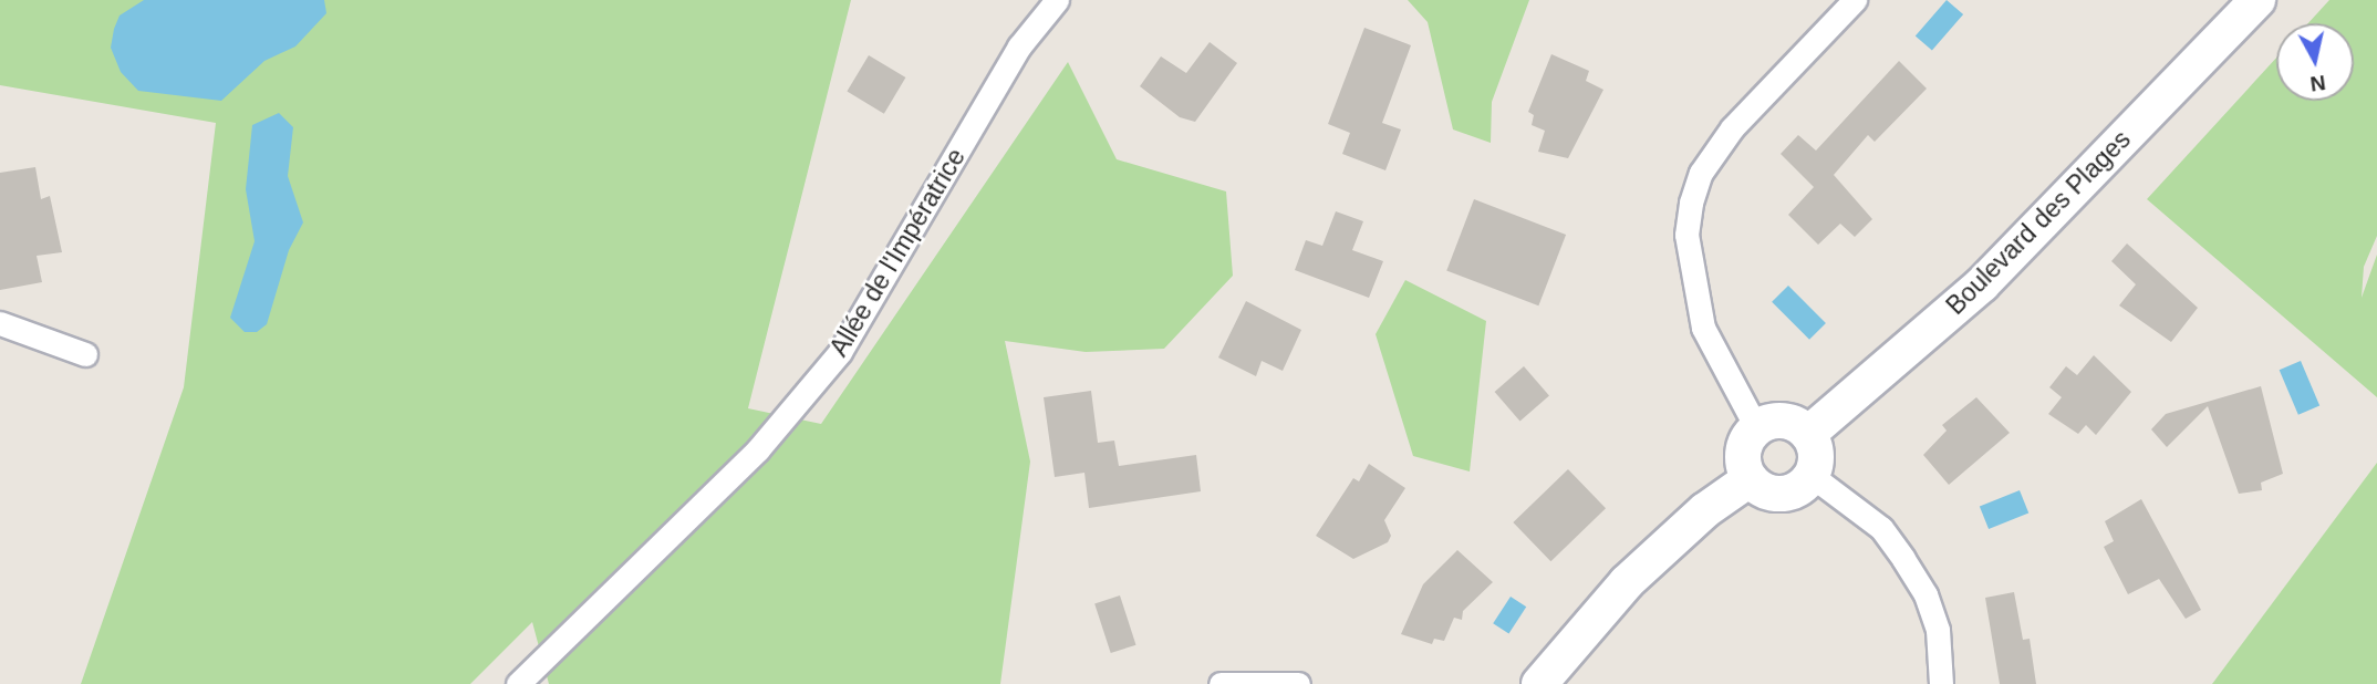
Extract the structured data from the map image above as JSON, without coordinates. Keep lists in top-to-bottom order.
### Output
{
  "streets": {
    "main road": ["Boulevard des Plages"],
    "street": ["Allée de l'Impératrice"]
  },
  "north": "bottom"
}
